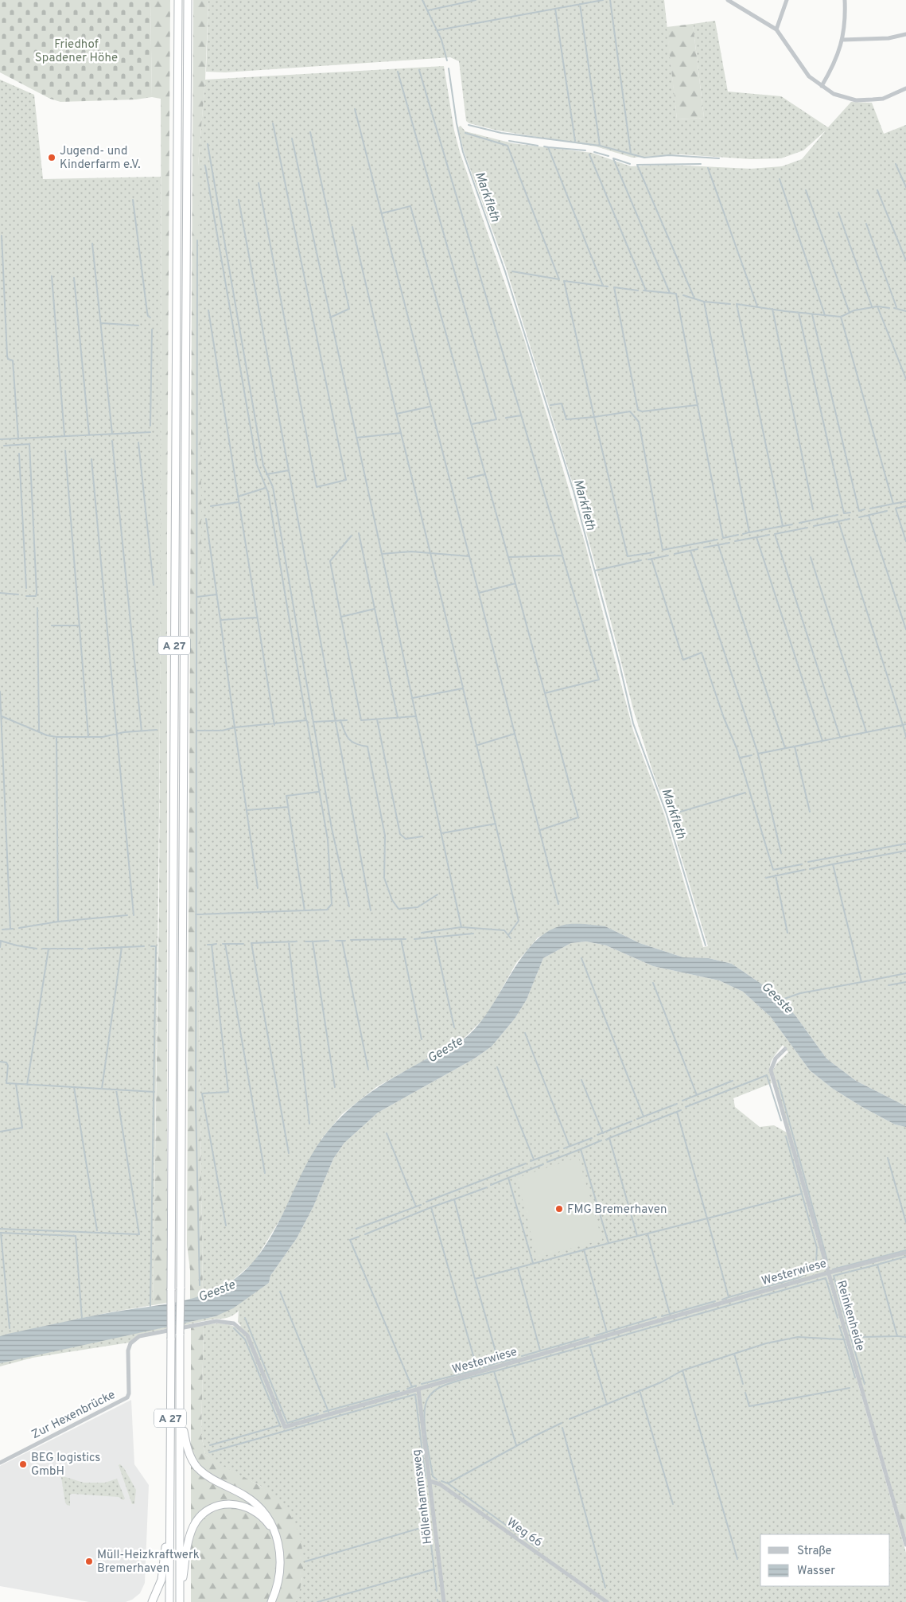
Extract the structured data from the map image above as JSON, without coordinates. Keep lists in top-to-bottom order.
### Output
{
  "streets": {
    "highway": ["A 27"],
    "street": [
      "Westerwiese",
      "Reinkenheide",
      "Zur Hexenbrücke",
      "Höllenhammsweg",
      "Weg 66"
    ]
  },
  "crossings": [
    ["Westerwiese", "Reinkenheide"],
    ["Westerwiese", "Zur Hexenbrücke"],
    ["Westerwiese", "Höllenhammsweg"],
    ["Höllenhammsweg", "Weg 66"]
  ],
  "water": ["Markfleth", "Geeste"],
  "parks": ["Friedhof Spadener Höhe"],
  "places": [
    "Jugend- und Kinderfarm e.V.",
    "FMG Bremerhaven",
    "BEG logistics GmbH",
    "Müll-Heizkraftwerk Bremerhaven"
  ],
  "legend": ["Straße", "Wasser"]
}
